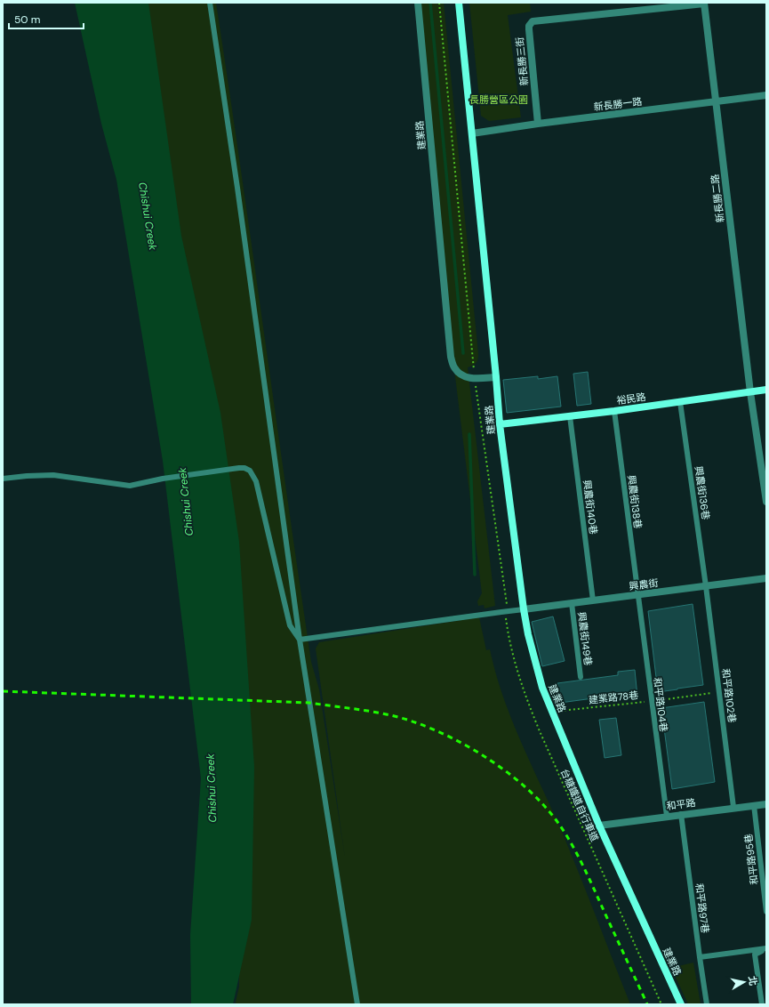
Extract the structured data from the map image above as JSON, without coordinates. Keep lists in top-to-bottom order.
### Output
{
  "streets": {
    "street": [
      "新長勝三街",
      "新長勝一路",
      "建業路",
      "新長勝二路",
      "裕民路",
      "興農街",
      "和平路"
    ],
    "lane": [
      "興農街136巷",
      "興農街138巷",
      "興農街140巷",
      "興農街149巷",
      "和平路102巷",
      "和平路104巷",
      "和平路95巷",
      "和平路97巷"
    ],
    "path": ["建業路78巷", "台糖鐵道自行車道"]
  },
  "crossings": [
    ["新長勝三街", "新長勝一路"],
    ["新長勝三街", "新長勝二路"],
    ["新長勝一路", "建業路"],
    ["新長勝一路", "新長勝二路"],
    ["建業路", "裕民路"],
    ["建業路", "興農街"],
    ["建業路", "建業路78巷"],
    ["建業路", "和平路"],
    ["建業路", "台糖鐵道自行車道"],
    ["新長勝二路", "裕民路"],
    ["裕民路", "興農街136巷"],
    ["裕民路", "興農街138巷"],
    ["裕民路", "興農街140巷"],
    ["興農街136巷", "興農街"],
    ["興農街136巷", "和平路102巷"],
    ["興農街138巷", "興農街"],
    ["興農街138巷", "和平路104巷"],
    ["興農街140巷", "興農街"],
    ["興農街", "興農街149巷"],
    ["興農街", "和平路102巷"],
    ["興農街", "和平路104巷"],
    ["和平路102巷", "建業路78巷"],
    ["和平路102巷", "和平路"],
    ["建業路78巷", "和平路104巷"],
    ["和平路104巷", "和平路"],
    ["和平路", "和平路95巷"],
    ["和平路", "和平路97巷"]
  ],
  "water": ["Chishui Creek"],
  "parks": ["長勝營區公園"],
  "scale_bar": "50 m",
  "north": "right"
}
